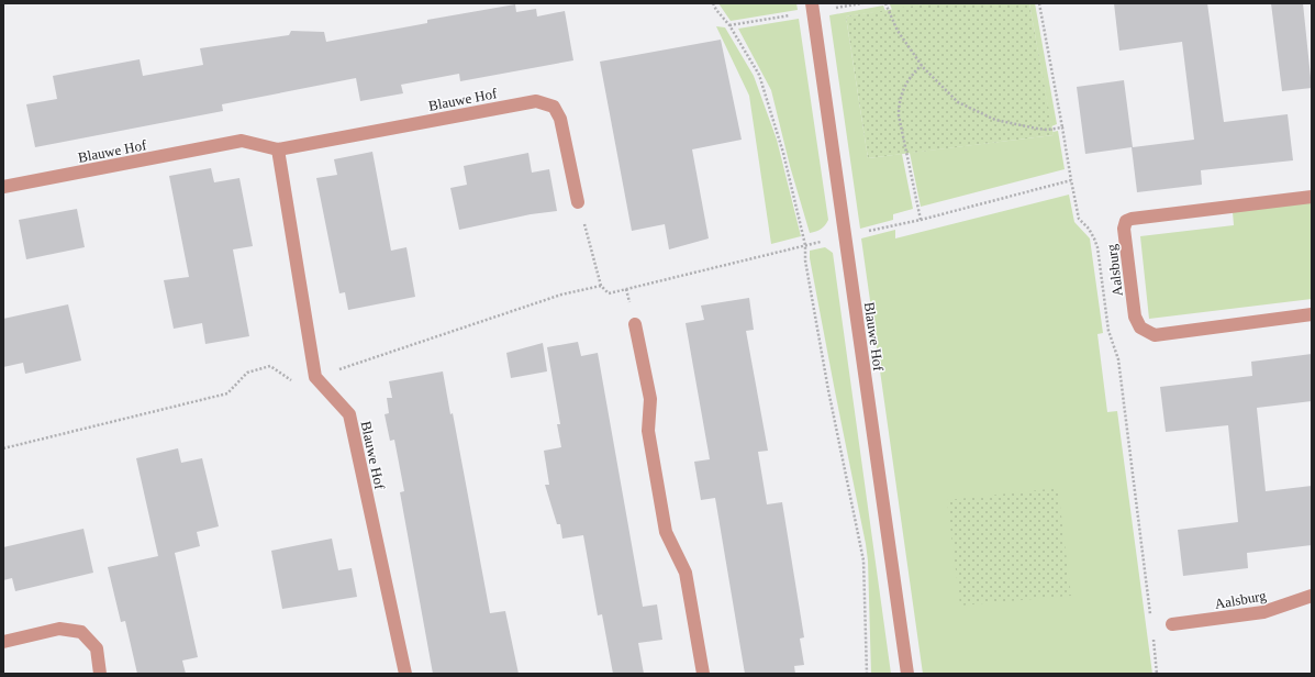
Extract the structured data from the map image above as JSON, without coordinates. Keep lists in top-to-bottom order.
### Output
{
  "streets": {
    "street": ["Blauwe Hof", "Aalsburg"]
  }
}
